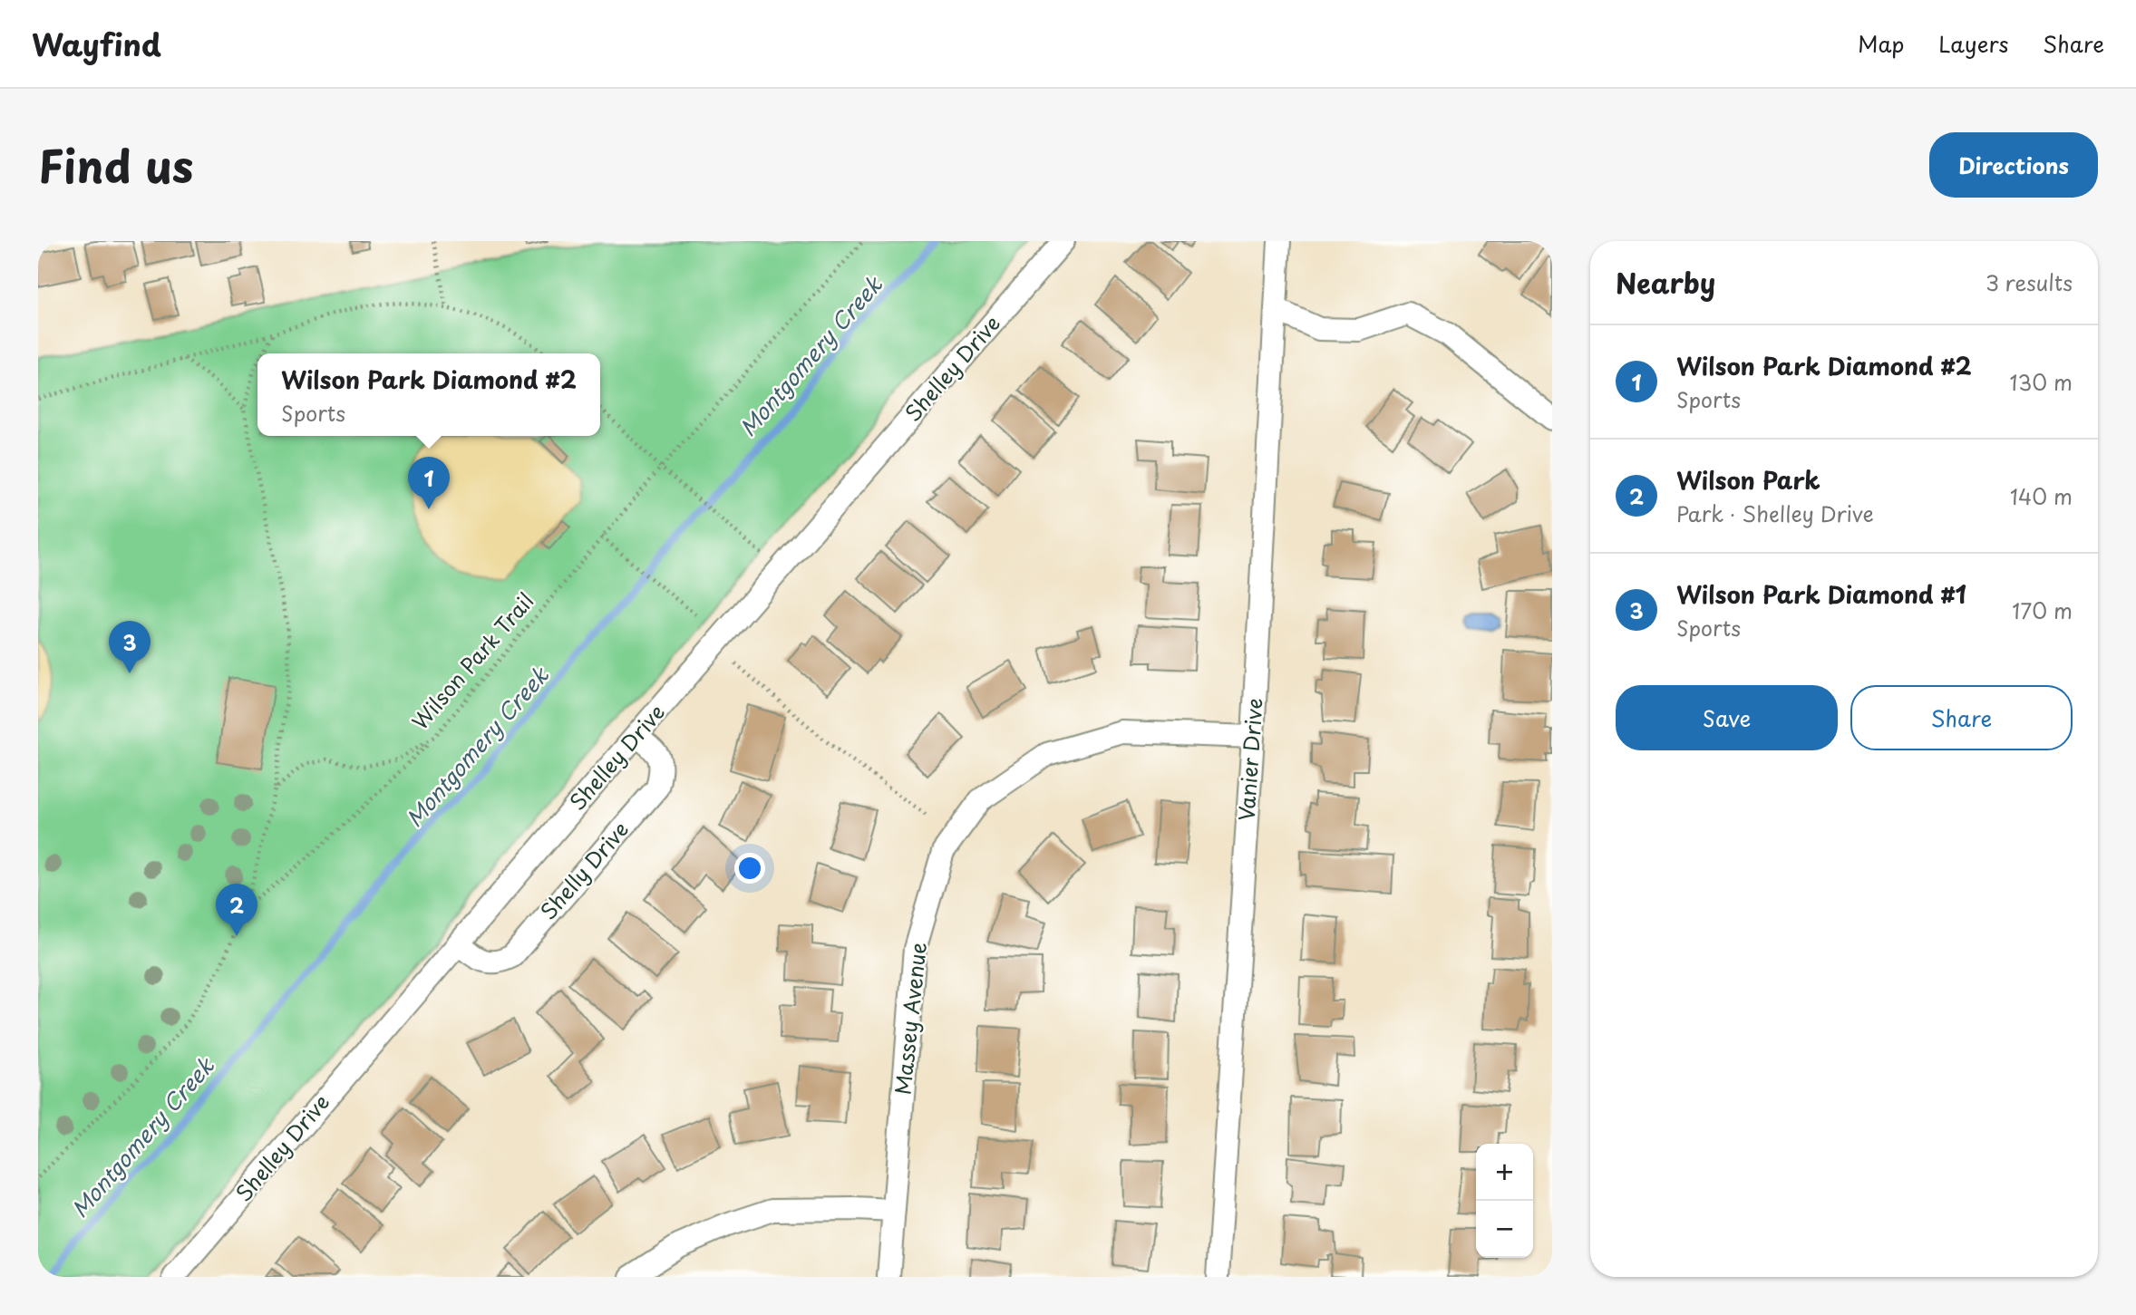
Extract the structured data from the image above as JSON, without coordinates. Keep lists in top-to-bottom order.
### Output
{
  "streets": {
    "street": [
      "Shelley Drive",
      "Vanier Drive",
      "Shelly Drive",
      "Massey Avenue"
    ],
    "path": ["Wilson Park Trail"]
  },
  "crossings": [
    ["Shelley Drive", "Shelly Drive"],
    ["Vanier Drive", "Massey Avenue"]
  ],
  "water": ["Montgomery Creek"],
  "page": {
    "header": "Wayfind",
    "nav": ["Map", "Layers", "Share"],
    "title": "Find us",
    "buttons": [
      "Directions",
      ["Save", "Share"]
    ],
    "heading": ["Nearby", "3 results"],
    "list": [
      {
        "mark": "1",
        "name": "Wilson Park Diamond #2",
        "note": "Sports",
        "value": "130 m"
      },
      {
        "mark": "2",
        "name": "Wilson Park",
        "note": "Park · Shelley Drive",
        "value": "140 m"
      },
      {
        "mark": "3",
        "name": "Wilson Park Diamond #1",
        "note": "Sports",
        "value": "170 m"
      }
    ],
    "popup": ["Wilson Park Diamond #2", "Sports"],
    "pins": ["1", "3", "2"],
    "map_buttons": ["+", "−"]
  }
}
